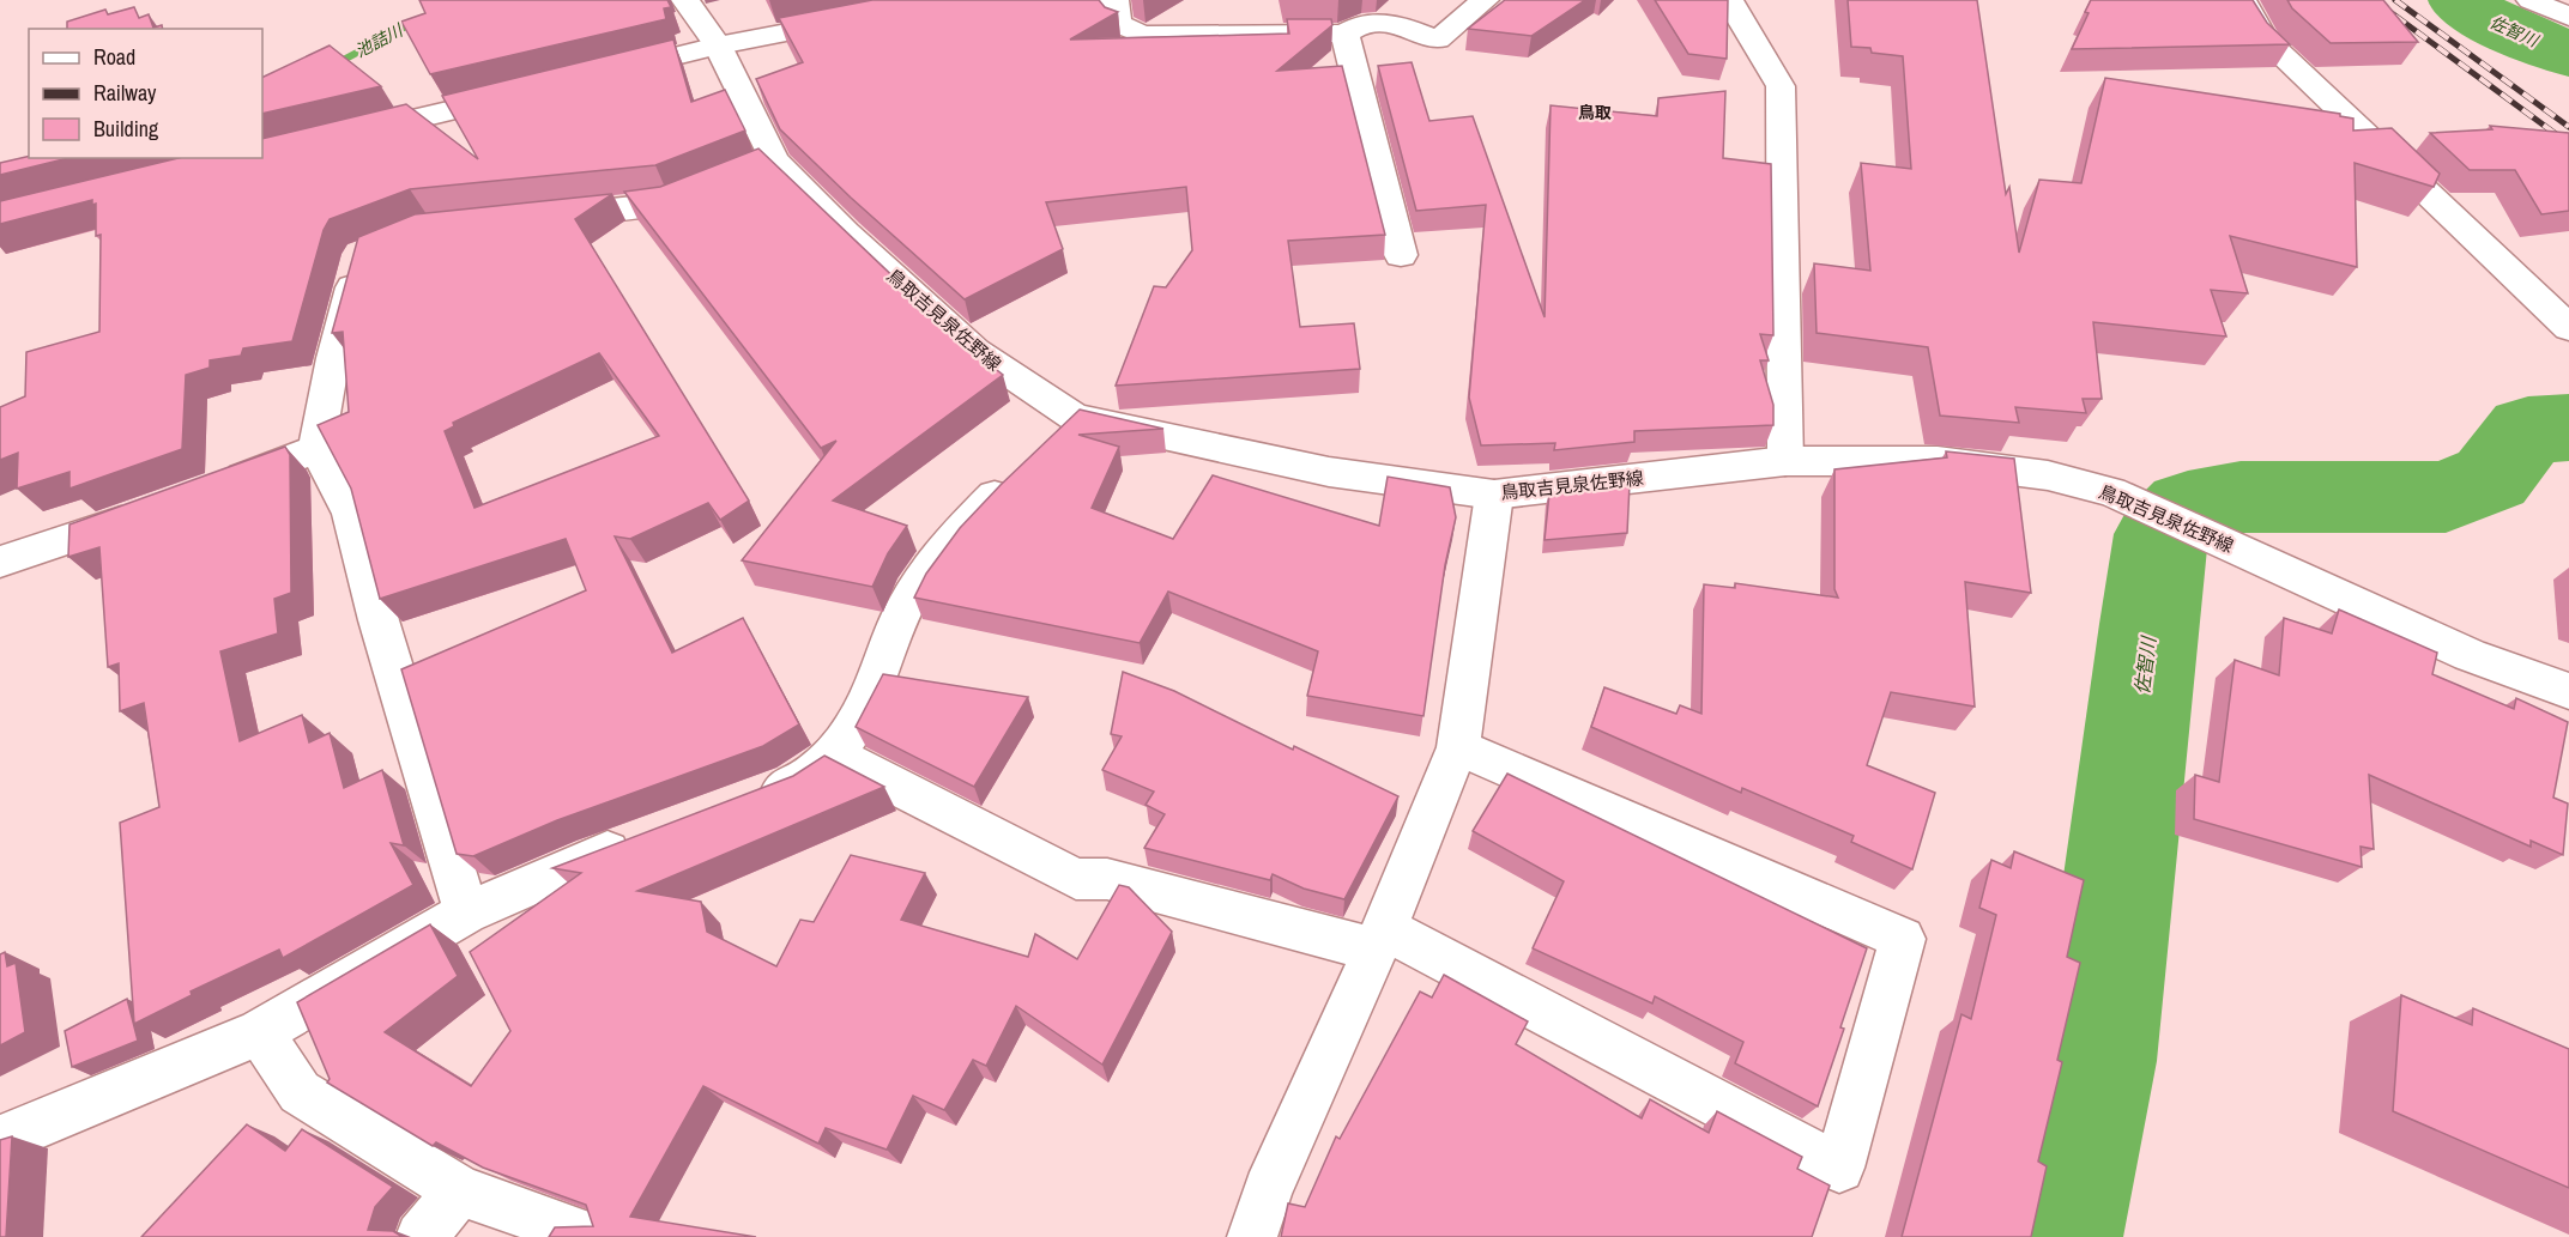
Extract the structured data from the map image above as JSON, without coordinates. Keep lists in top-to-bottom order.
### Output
{
  "streets": {
    "street": ["鳥取吉見泉佐野線"]
  },
  "districts": ["鳥取"],
  "water": ["佐智川", "池詰川"],
  "legend": ["Road", "Railway", "Building"]
}
